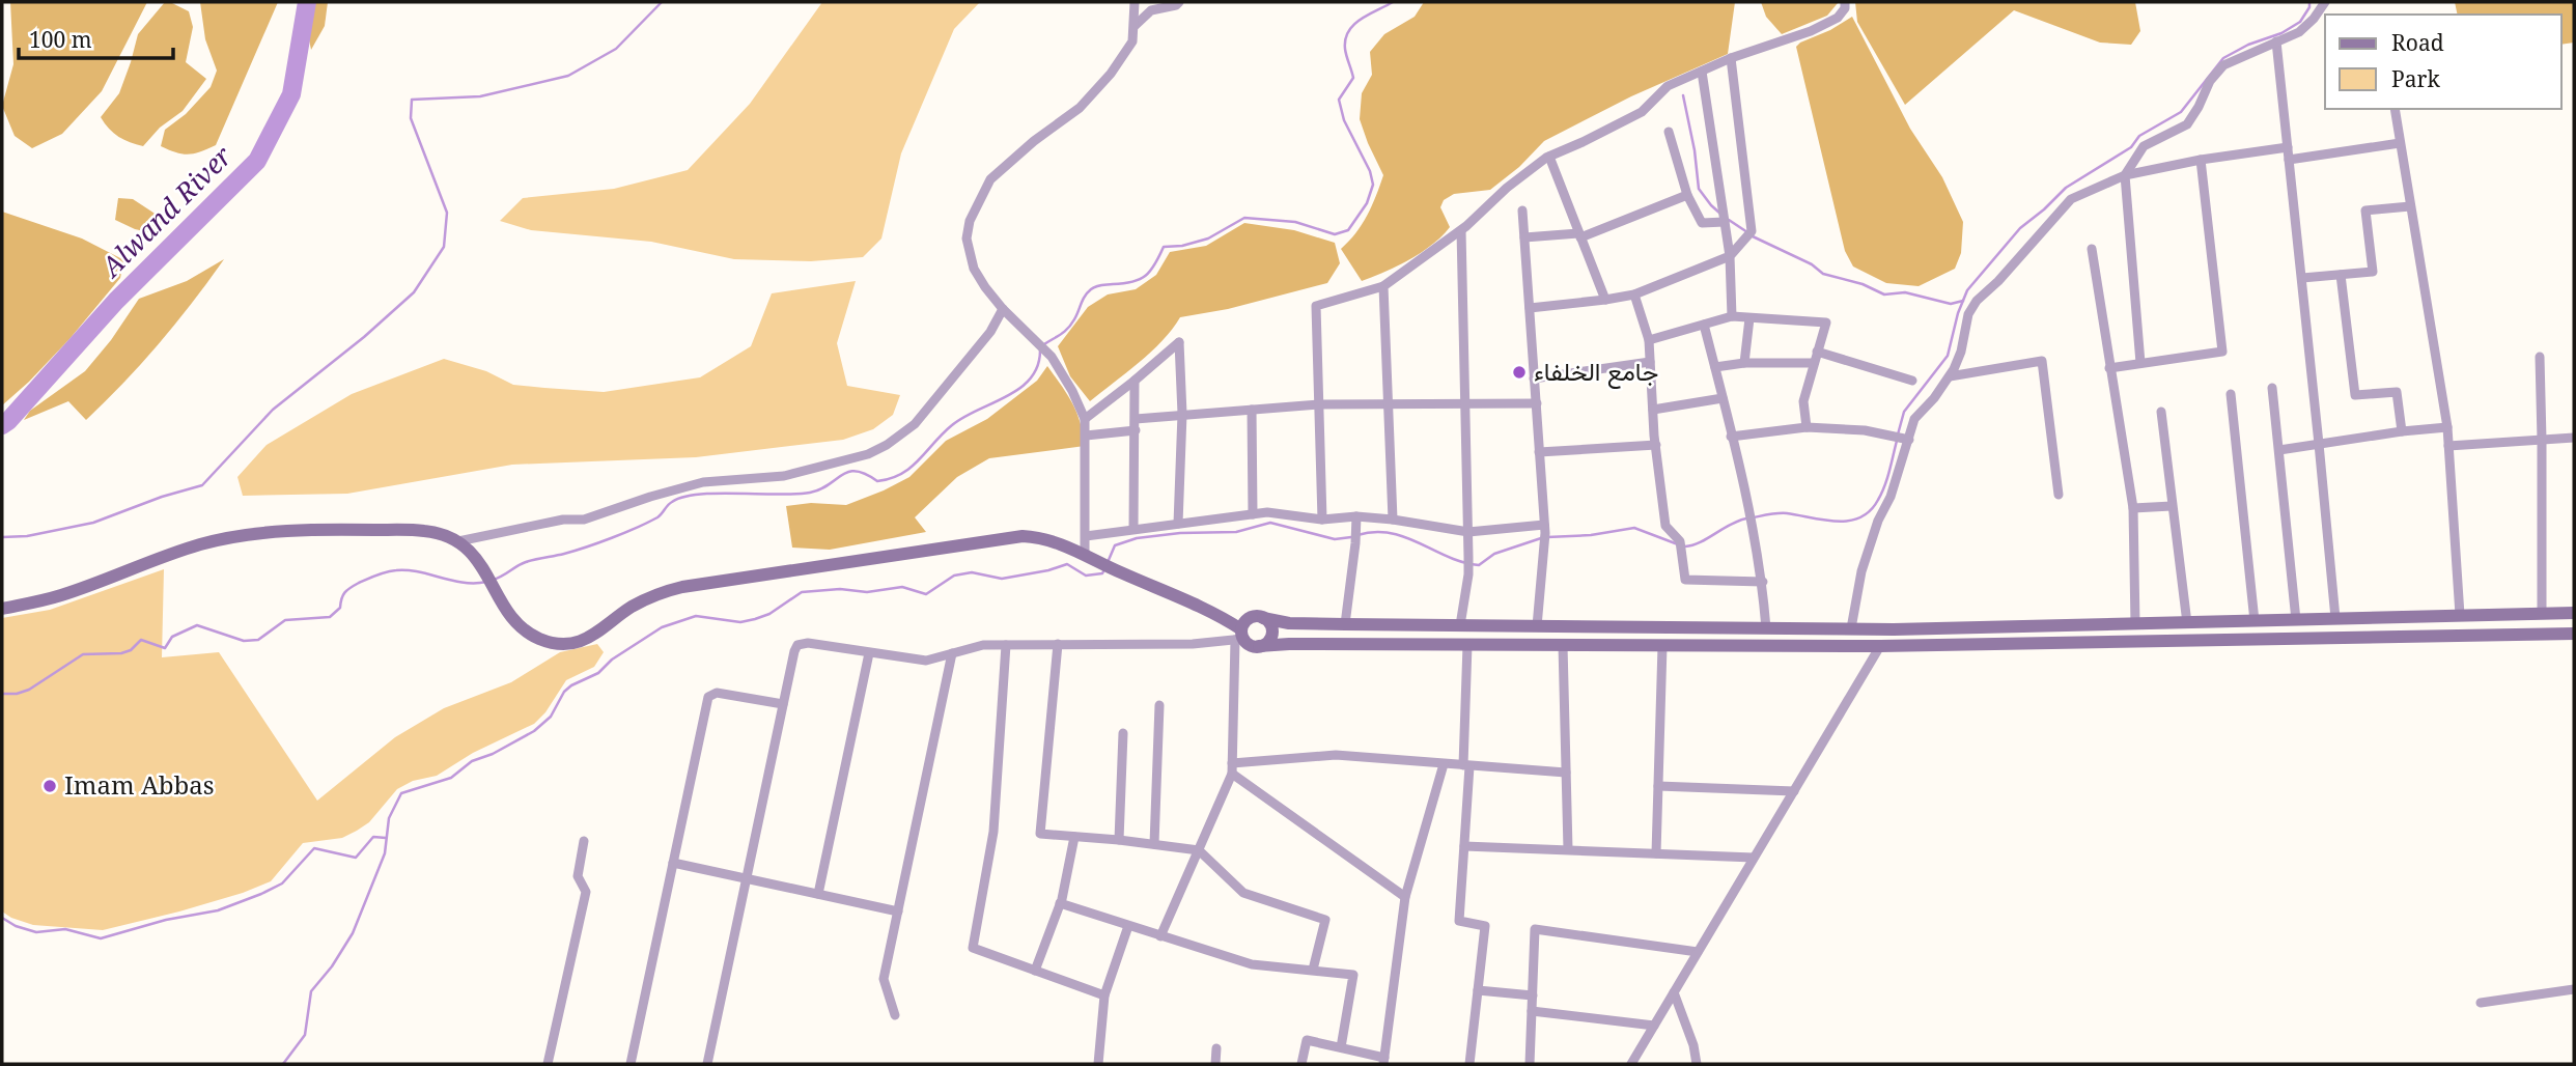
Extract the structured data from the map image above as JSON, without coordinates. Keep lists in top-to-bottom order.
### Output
{
  "water": ["Alwand River"],
  "places": ["جامع الخلفاء", "Imam Abbas"],
  "legend": ["Road", "Park"],
  "scale_bar": "100 m"
}
